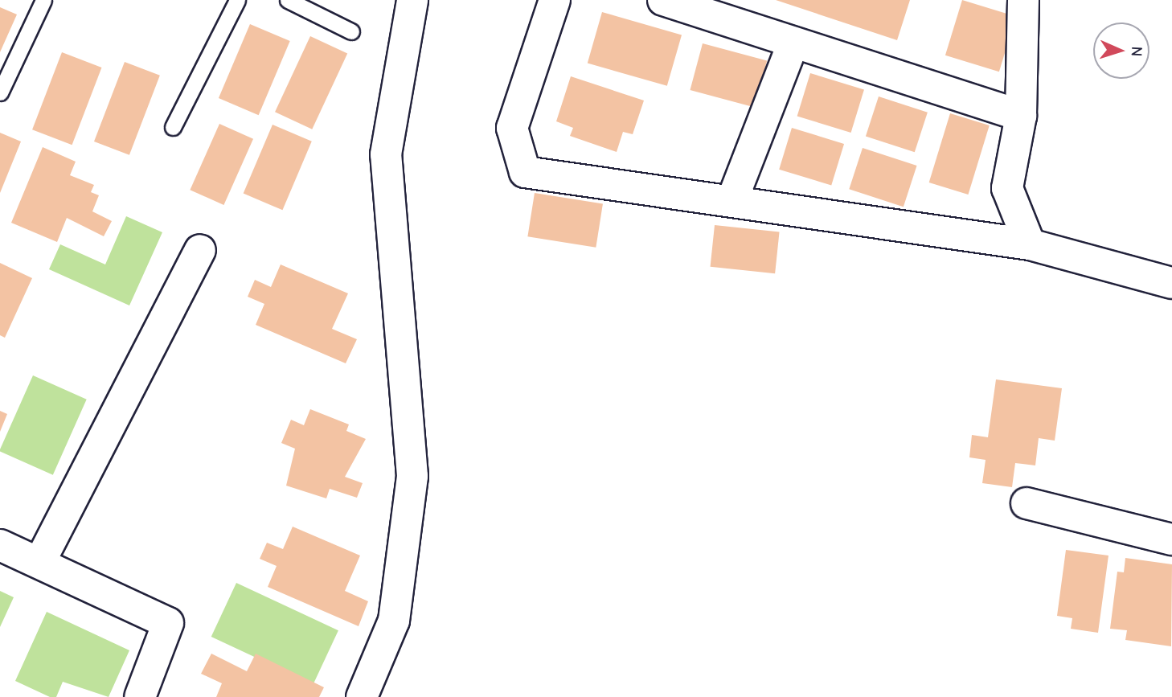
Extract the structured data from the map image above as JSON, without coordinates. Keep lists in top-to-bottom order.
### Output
{
  "north": "right"
}
